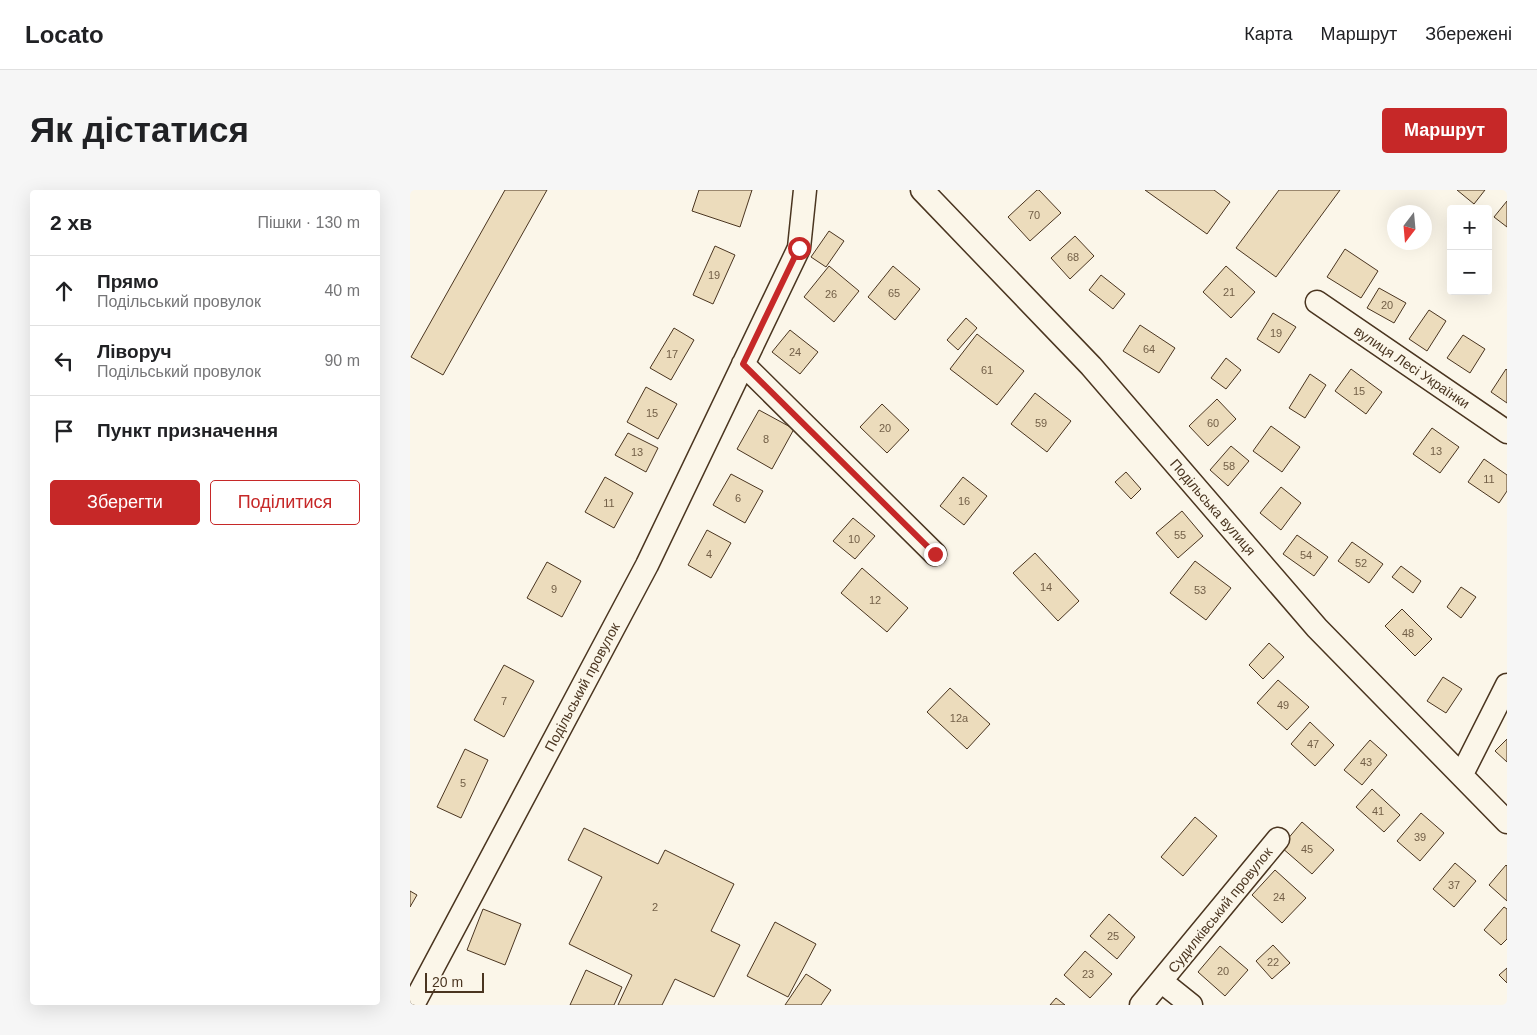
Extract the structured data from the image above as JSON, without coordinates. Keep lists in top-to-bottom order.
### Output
{
  "streets": {
    "street": [
      "вулиця Лесі Українки",
      "Подільська вулиця",
      "Подільський провулок",
      "Судилківський провулок"
    ]
  },
  "house_numbers": [
    "70",
    "68",
    "19",
    "21",
    "65",
    "26",
    "20",
    "19",
    "64",
    "24",
    "17",
    "61",
    "15",
    "15",
    "59",
    "60",
    "20",
    "8",
    "13",
    "13",
    "58",
    "11",
    "6",
    "16",
    "11",
    "55",
    "10",
    "4",
    "54",
    "52",
    "14",
    "9",
    "53",
    "12",
    "48",
    "7",
    "49",
    "12а",
    "47",
    "43",
    "5",
    "41",
    "39",
    "45",
    "37",
    "24",
    "2",
    "25",
    "22",
    "20",
    "23"
  ],
  "scale_bar": "20 m",
  "north": "bottom",
  "page": {
    "header": "Locato",
    "nav": ["Карта", "Маршрут", "Збережені"],
    "buttons": [
      "Маршрут",
      ["Зберегти", "Поділитися"]
    ],
    "title": "Як дістатися",
    "heading": ["2 хв", "Пішки · 130 m"],
    "map_buttons": ["+", "−"],
    "list": [
      ["Прямо", "Подільський провулок", "40 m"],
      ["Ліворуч", "Подільський провулок", "90 m"],
      "Пункт призначення"
    ],
    "scale": "20 m"
  }
}
